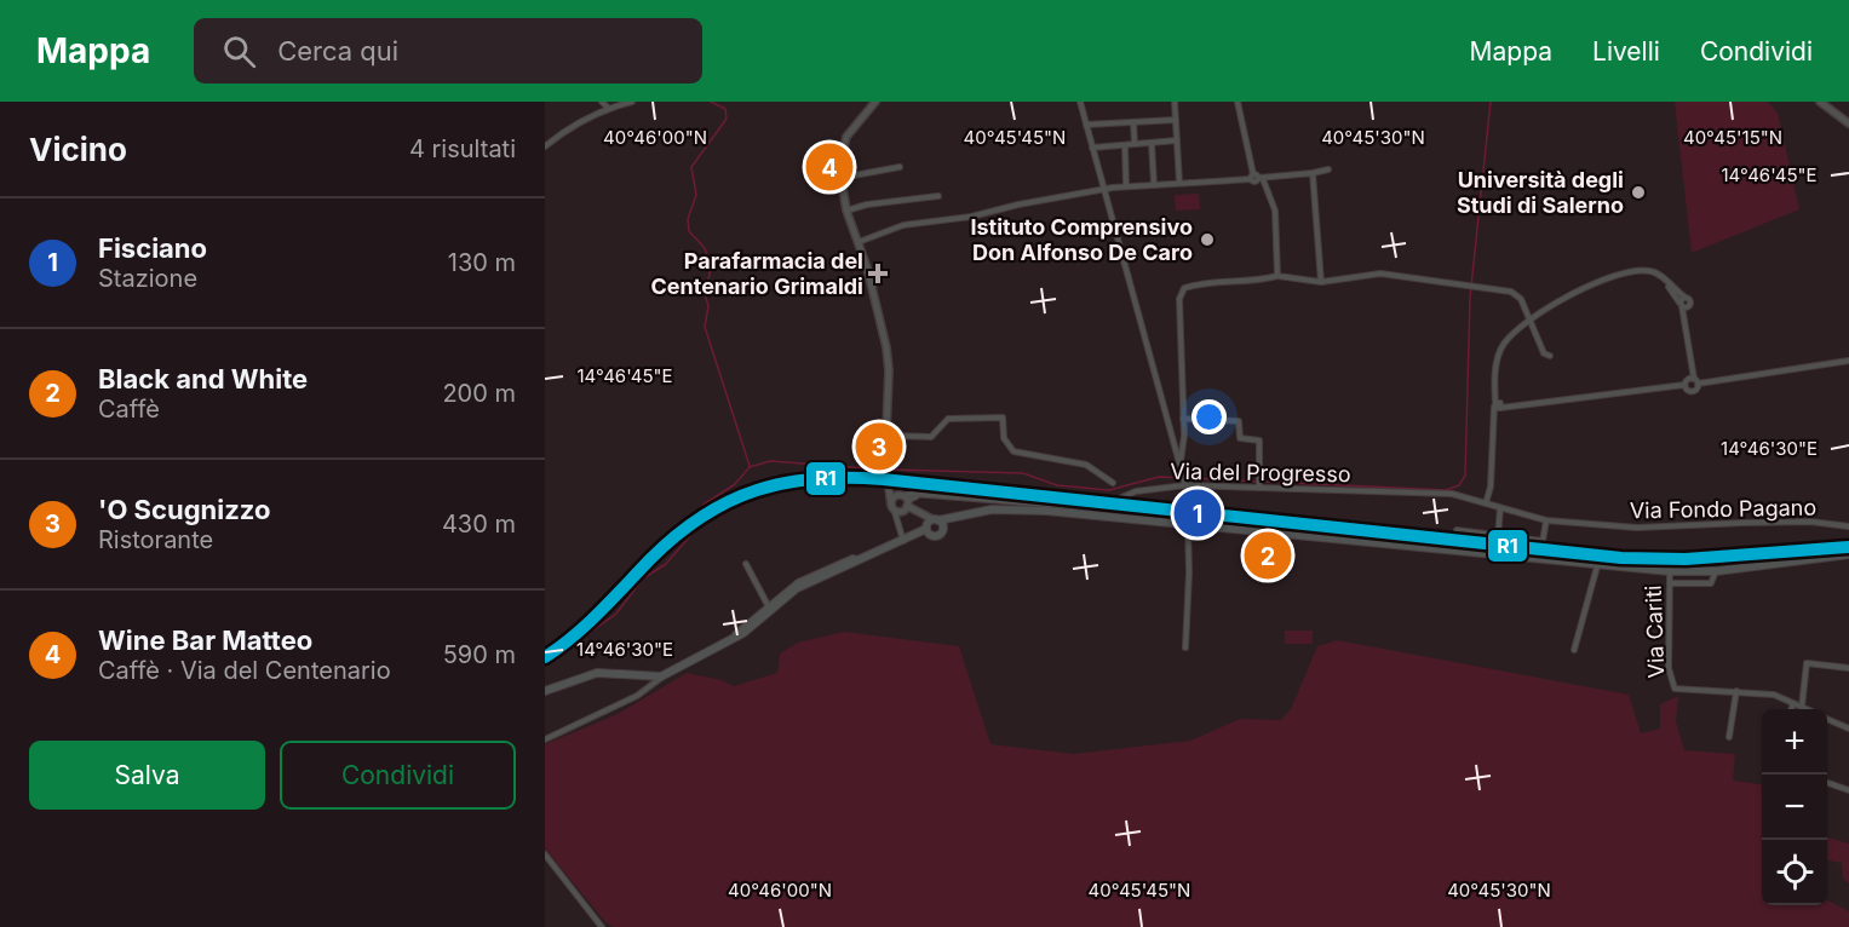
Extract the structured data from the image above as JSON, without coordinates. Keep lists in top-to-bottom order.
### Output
{
  "streets": {
    "street": ["Via del Progresso", "Via Fondo Pagano", "Via Cariti"]
  },
  "crossings": [
    ["Via del Progresso", "Via Fondo Pagano"]
  ],
  "places": {
    "other": ["Università degli Studi di Salerno", "Istituto Comprensivo Don Alfonso De Caro"],
    "health": ["Parafarmacia del Centenario Grimaldi"]
  },
  "lines": ["transit line R1"],
  "page": {
    "header": "Mappa",
    "search": "Cerca qui",
    "nav": ["Mappa", "Livelli", "Condividi"],
    "heading": ["Vicino", "4 risultati"],
    "pins": [
      "4",
      "3",
      "1",
      "2"
    ],
    "list": [
      {
        "mark": "1",
        "name": "Fisciano",
        "note": "Stazione",
        "value": "130 m"
      },
      {
        "mark": "2",
        "name": "Black and White",
        "note": "Caffè",
        "value": "200 m"
      },
      {
        "mark": "3",
        "name": "'O Scugnizzo",
        "note": "Ristorante",
        "value": "430 m"
      },
      {
        "mark": "4",
        "name": "Wine Bar Matteo",
        "note": "Caffè · Via del Centenario",
        "value": "590 m"
      }
    ],
    "map_buttons": ["+", "−"],
    "buttons": ["Salva", "Condividi"]
  },
  "coordinates": [
    "40°46'00\"N",
    "40°45'45\"N",
    "40°45'30\"N",
    "40°45'15\"N",
    "14°46'45\"E",
    "14°46'30\"E"
  ]
}
